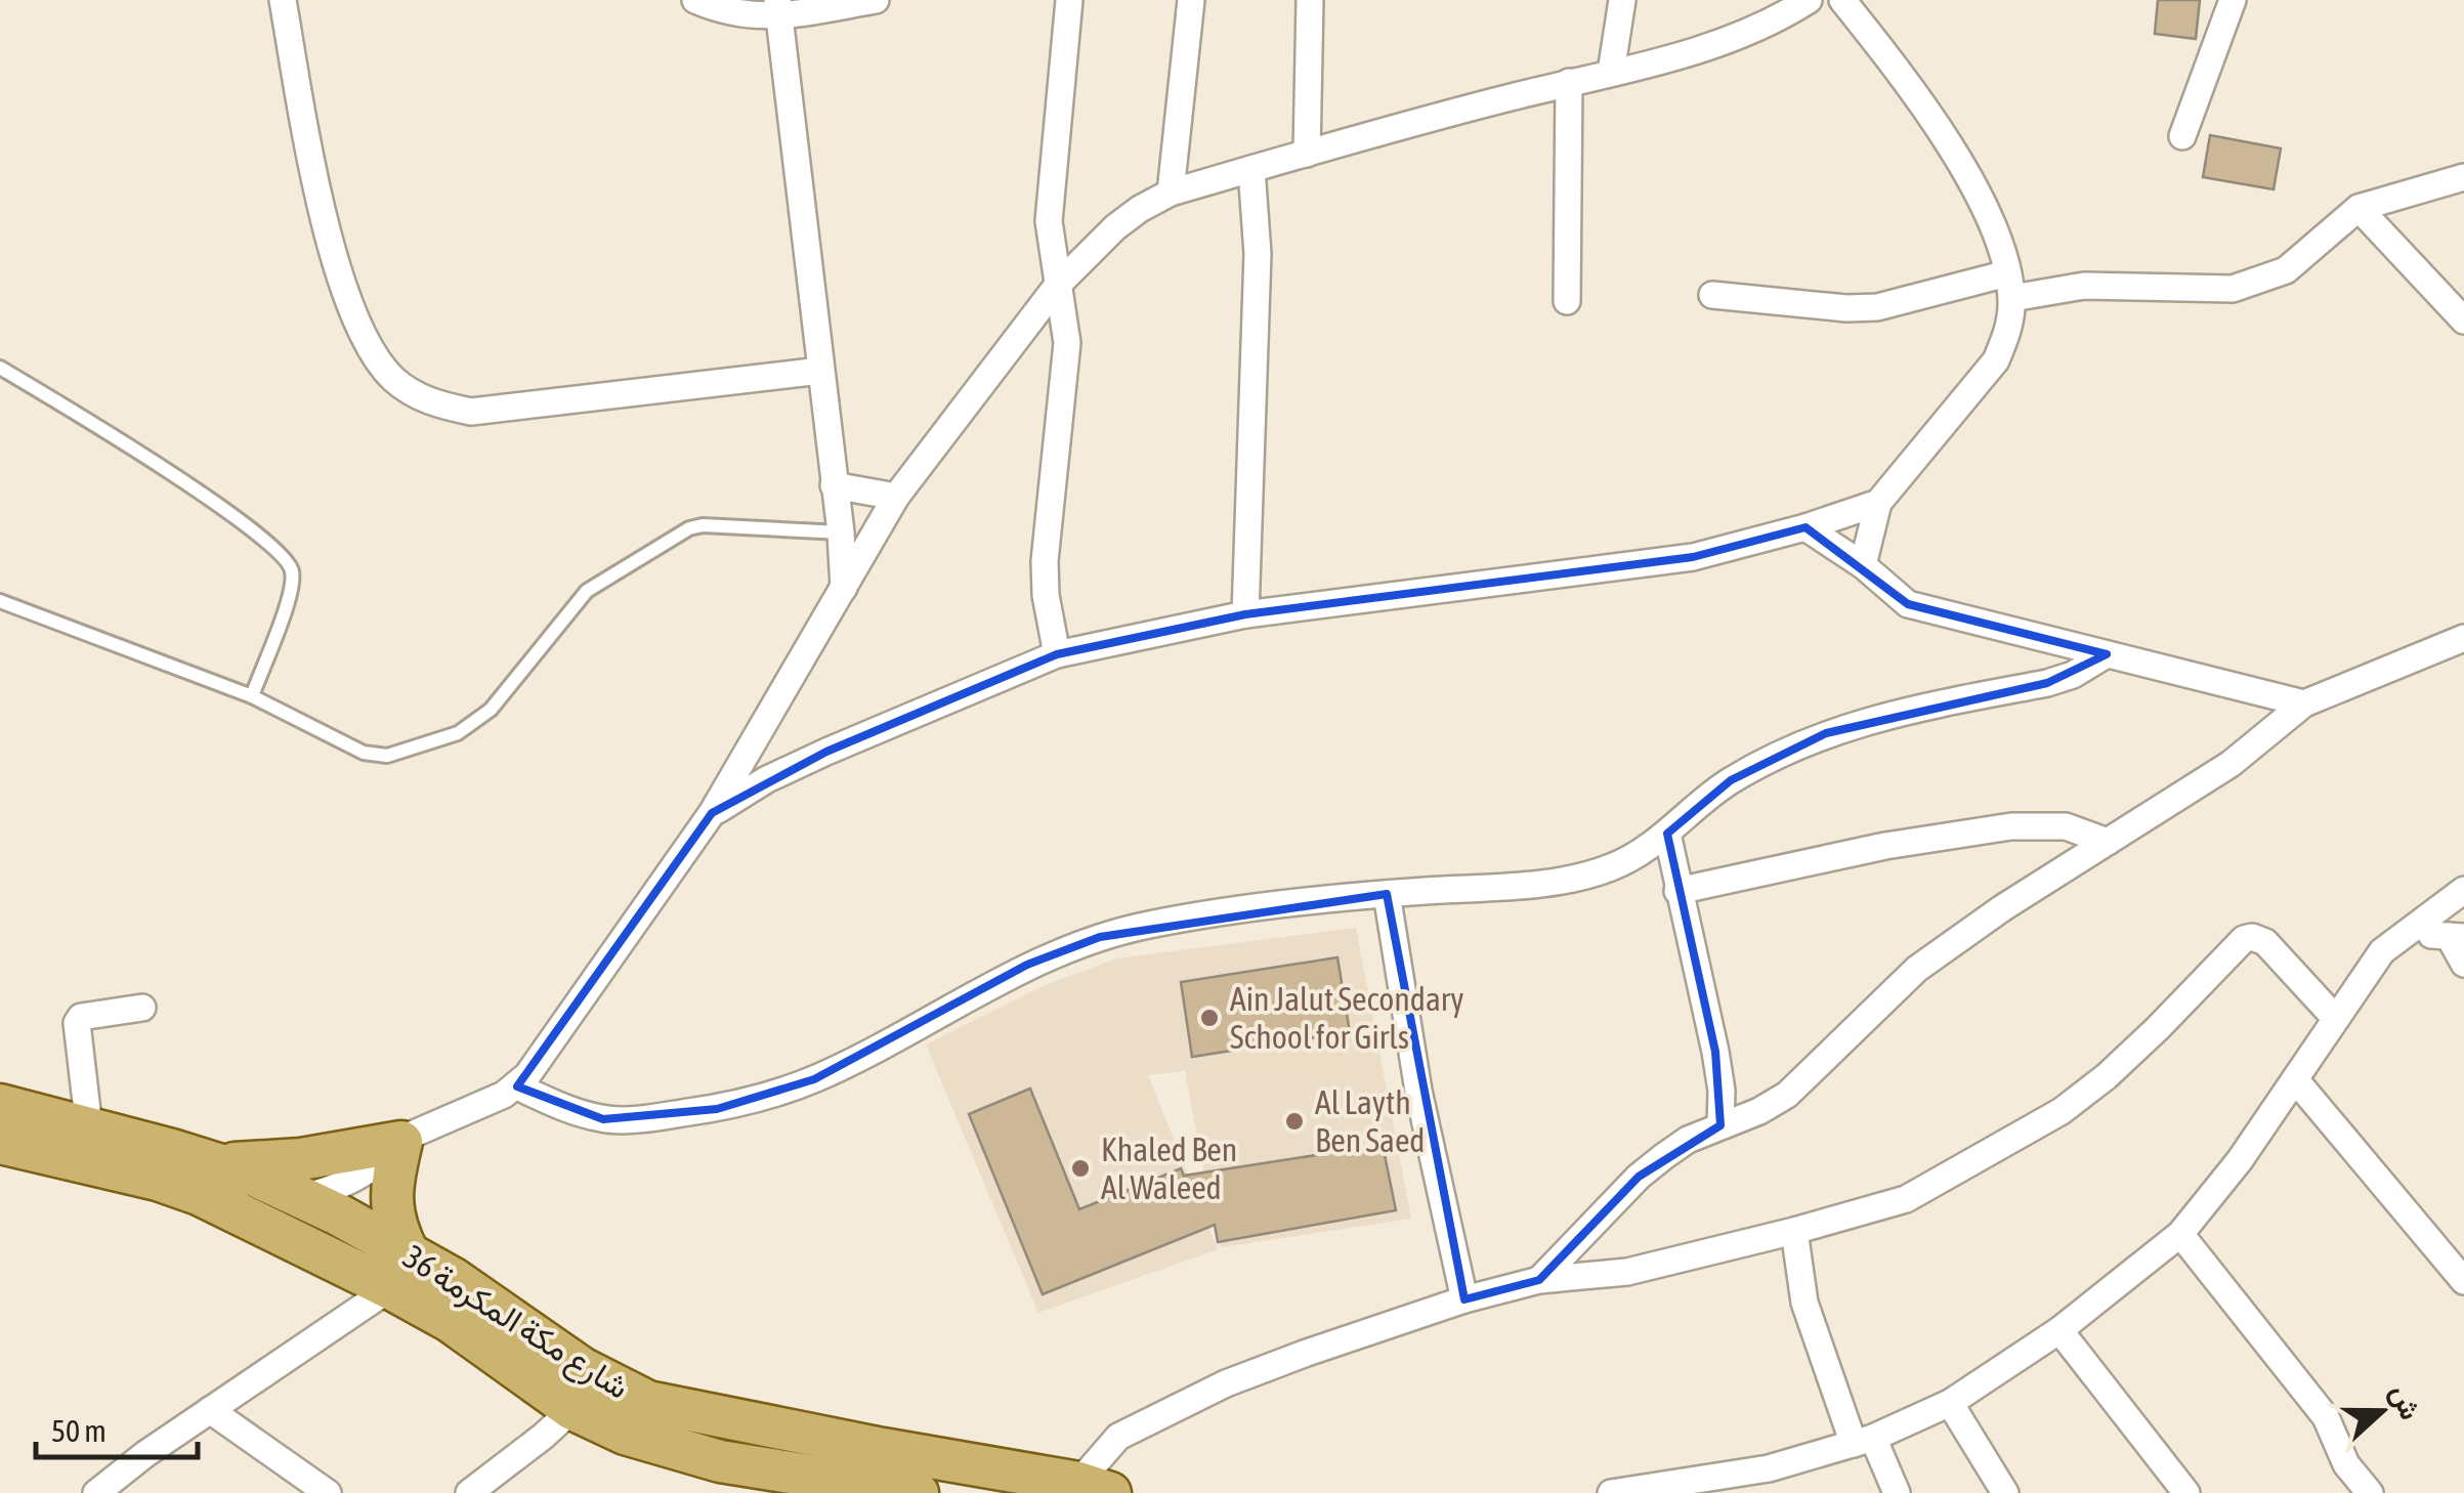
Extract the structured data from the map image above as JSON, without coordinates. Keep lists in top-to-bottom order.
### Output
{
  "streets": {
    "main road": ["شارع مكة المكرمة 36"]
  },
  "places": ["Ain Jalut Secondary School for Girls", "Al Layth Ben Saed", "Khaled Ben Al Waleed"],
  "scale_bar": "50 m",
  "north": "right"
}
